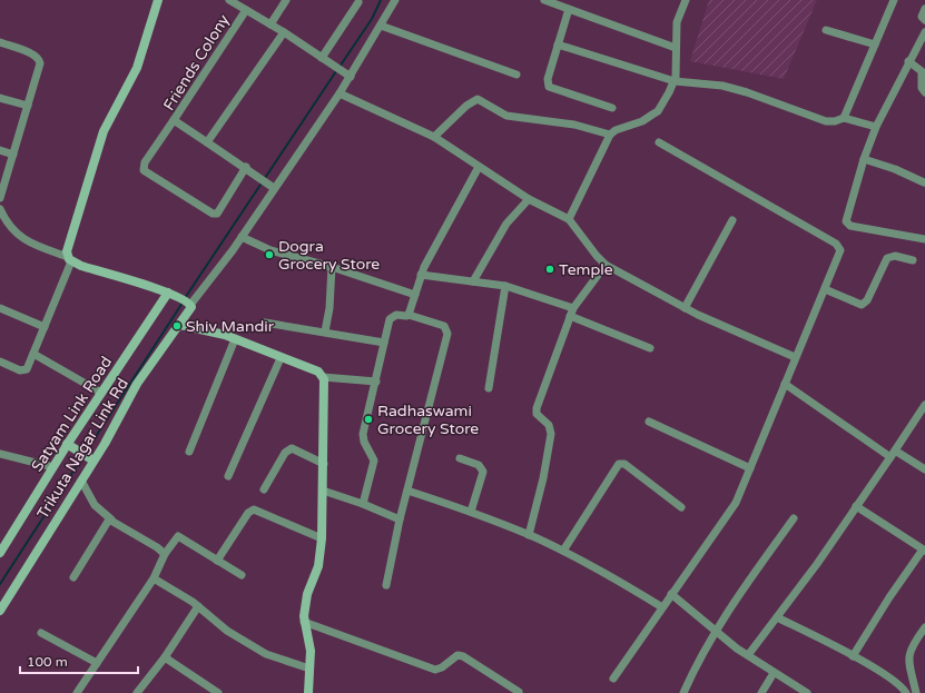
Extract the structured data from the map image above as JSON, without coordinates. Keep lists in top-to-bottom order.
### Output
{
  "streets": {
    "main road": ["Satyam Link Road", "Trikuta Nagar Link Rd"],
    "street": ["Friends Colony"]
  },
  "places": [
    "Dogra Grocery Store",
    "Temple",
    "Shiv Mandir",
    "Radhaswami Grocery Store"
  ],
  "scale_bar": "100 m"
}
